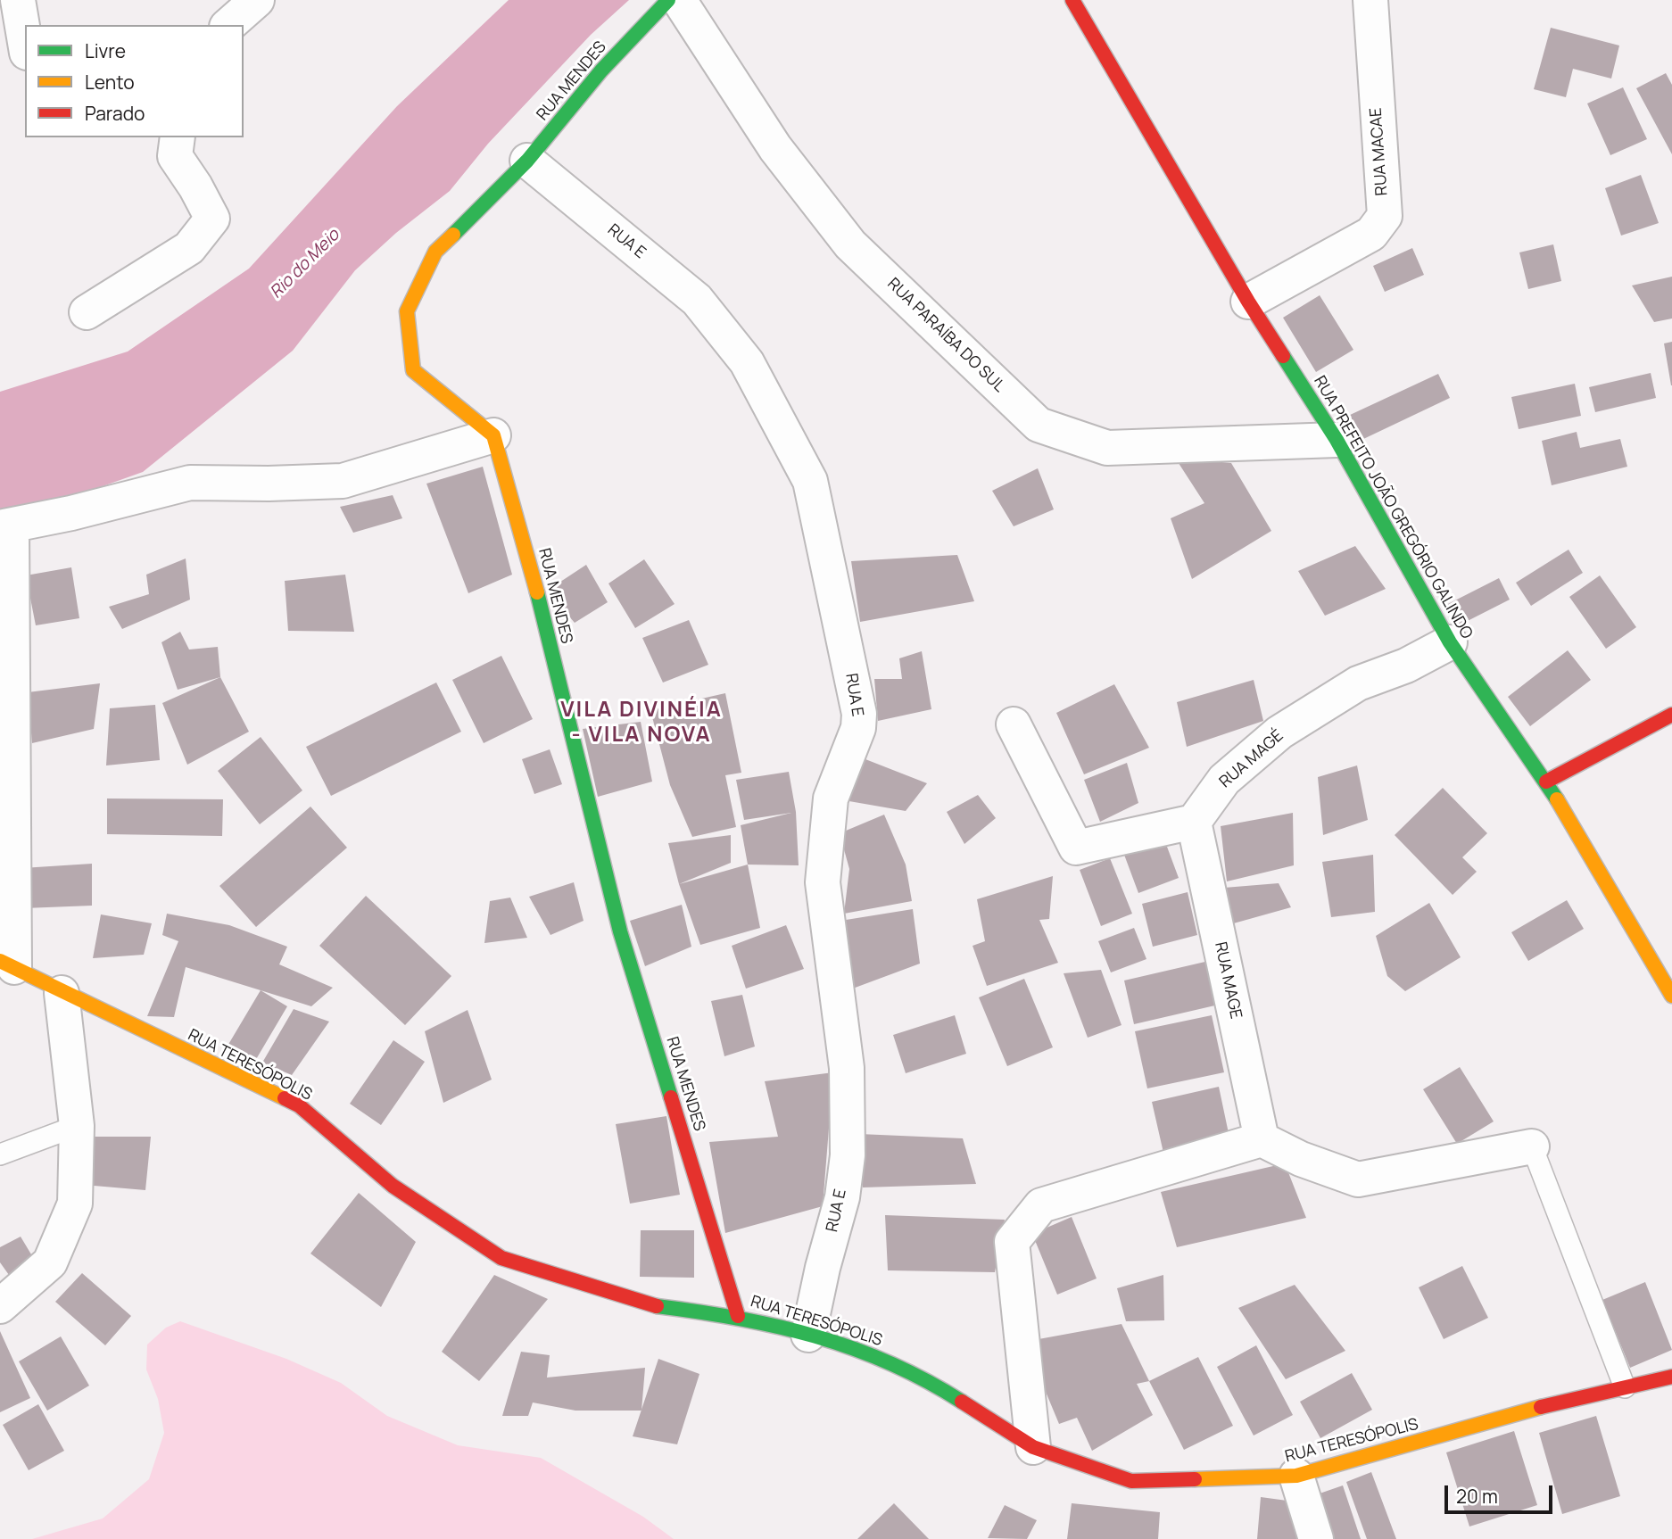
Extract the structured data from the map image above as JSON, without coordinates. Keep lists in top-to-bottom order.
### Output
{
  "streets": {
    "street": [
      "RUA MENDES",
      "RUA MACAE",
      "RUA E",
      "RUA PARAÍBA DO SUL",
      "RUA PREFEITO JOÃO GREGÓRIO GALINDO",
      "RUA MAGÉ",
      "RUA MAGE",
      "RUA TERESÓPOLIS"
    ]
  },
  "crossings": [
    ["RUA MENDES", "RUA E"],
    ["RUA MENDES", "RUA TERESÓPOLIS"],
    ["RUA MACAE", "RUA PREFEITO JOÃO GREGÓRIO GALINDO"],
    ["RUA E", "RUA TERESÓPOLIS"],
    ["RUA PARAÍBA DO SUL", "RUA PREFEITO JOÃO GREGÓRIO GALINDO"],
    ["RUA PREFEITO JOÃO GREGÓRIO GALINDO", "RUA MAGÉ"],
    ["RUA MAGÉ", "RUA MAGE"]
  ],
  "districts": ["VILA DIVINÉIA - VILA NOVA"],
  "water": ["Rio do Meio"],
  "legend": ["Livre", "Lento", "Parado"],
  "scale_bar": "20 m"
}
